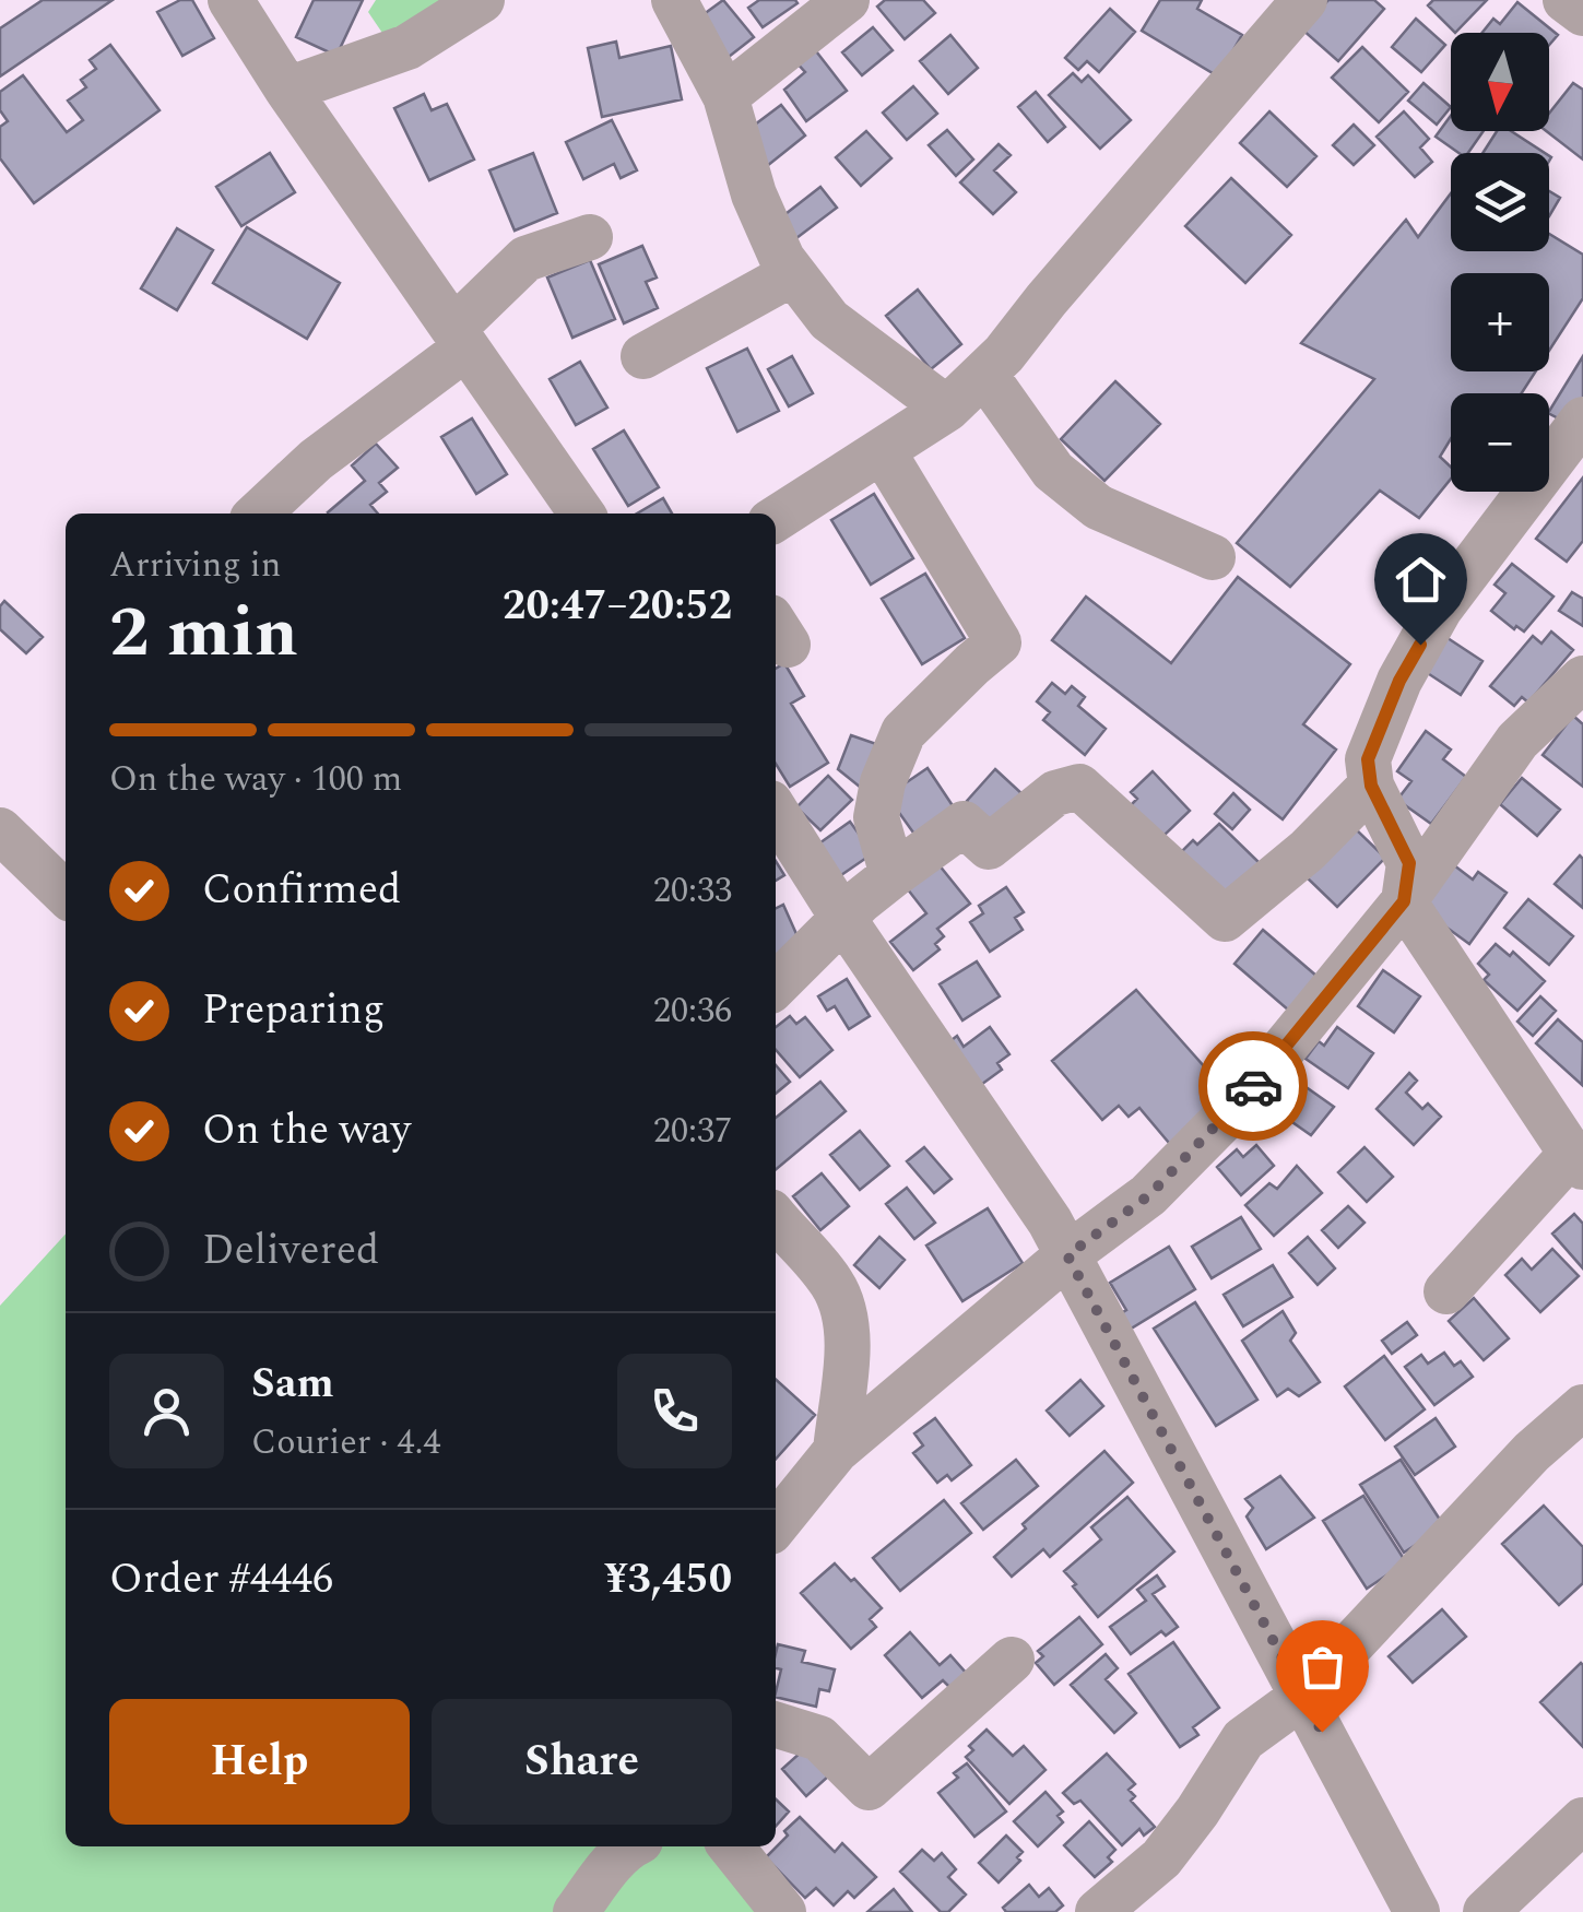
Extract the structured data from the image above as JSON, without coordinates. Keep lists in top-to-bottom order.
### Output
{
  "north": "bottom",
  "page": {
    "map_buttons": ["+", "−"],
    "heading": ["2 min", "Arriving in", "20:47–20:52"],
    "panel": [
      "Sam",
      "Courier · 4.4",
      "Order #4446",
      "¥3,450"
    ],
    "bar": "On the way · 100 m",
    "list": [
      ["Confirmed", "20:33"],
      ["Preparing", "20:36"],
      ["On the way", "20:37"],
      "Delivered"
    ],
    "buttons": ["Help", "Share"]
  }
}
